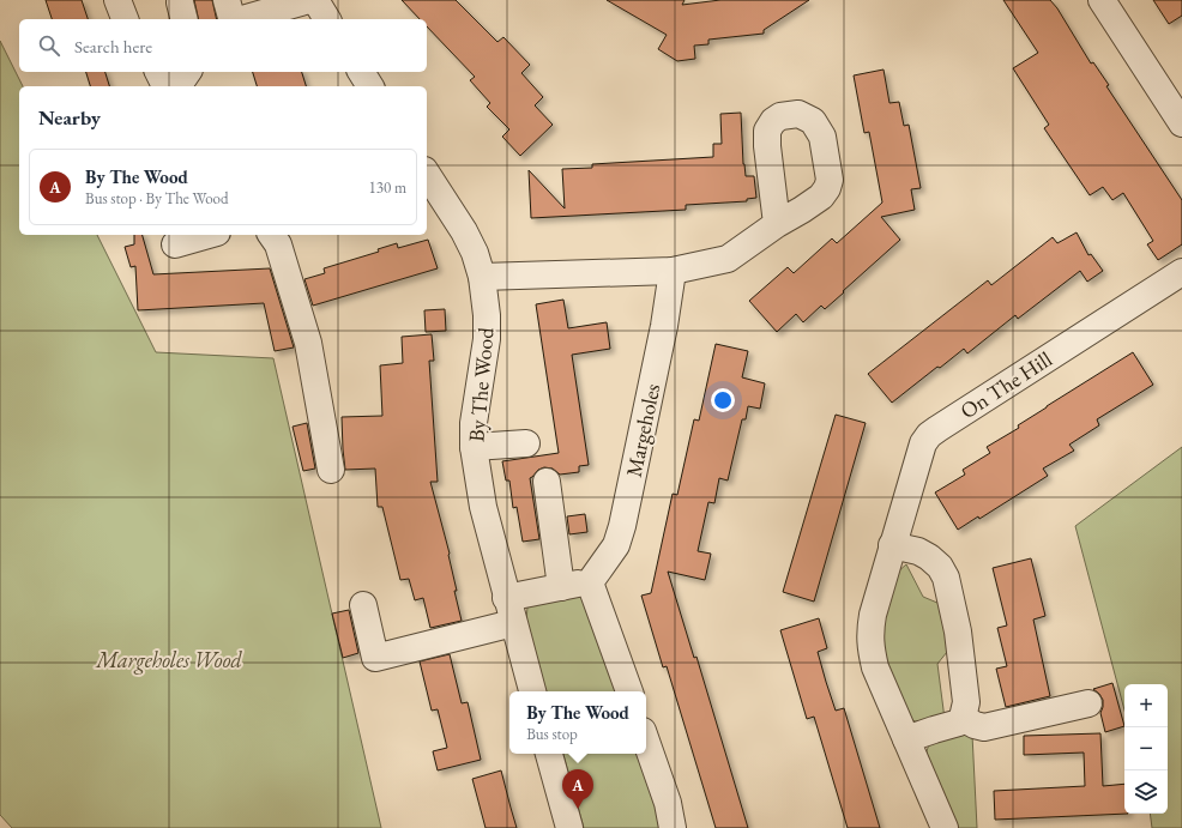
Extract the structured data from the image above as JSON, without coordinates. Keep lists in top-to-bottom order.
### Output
{
  "streets": {
    "street": ["By The Wood", "On The Hill", "Margeholes"]
  },
  "parks": ["Margeholes Wood"],
  "page": {
    "search": "Search here",
    "heading": "Nearby",
    "list": [
      {
        "mark": "A",
        "name": "By The Wood",
        "note": "Bus stop · By The Wood",
        "value": "130 m"
      }
    ],
    "map_buttons": ["+", "−"],
    "popup": ["By The Wood", "Bus stop"],
    "pins": "A"
  }
}
